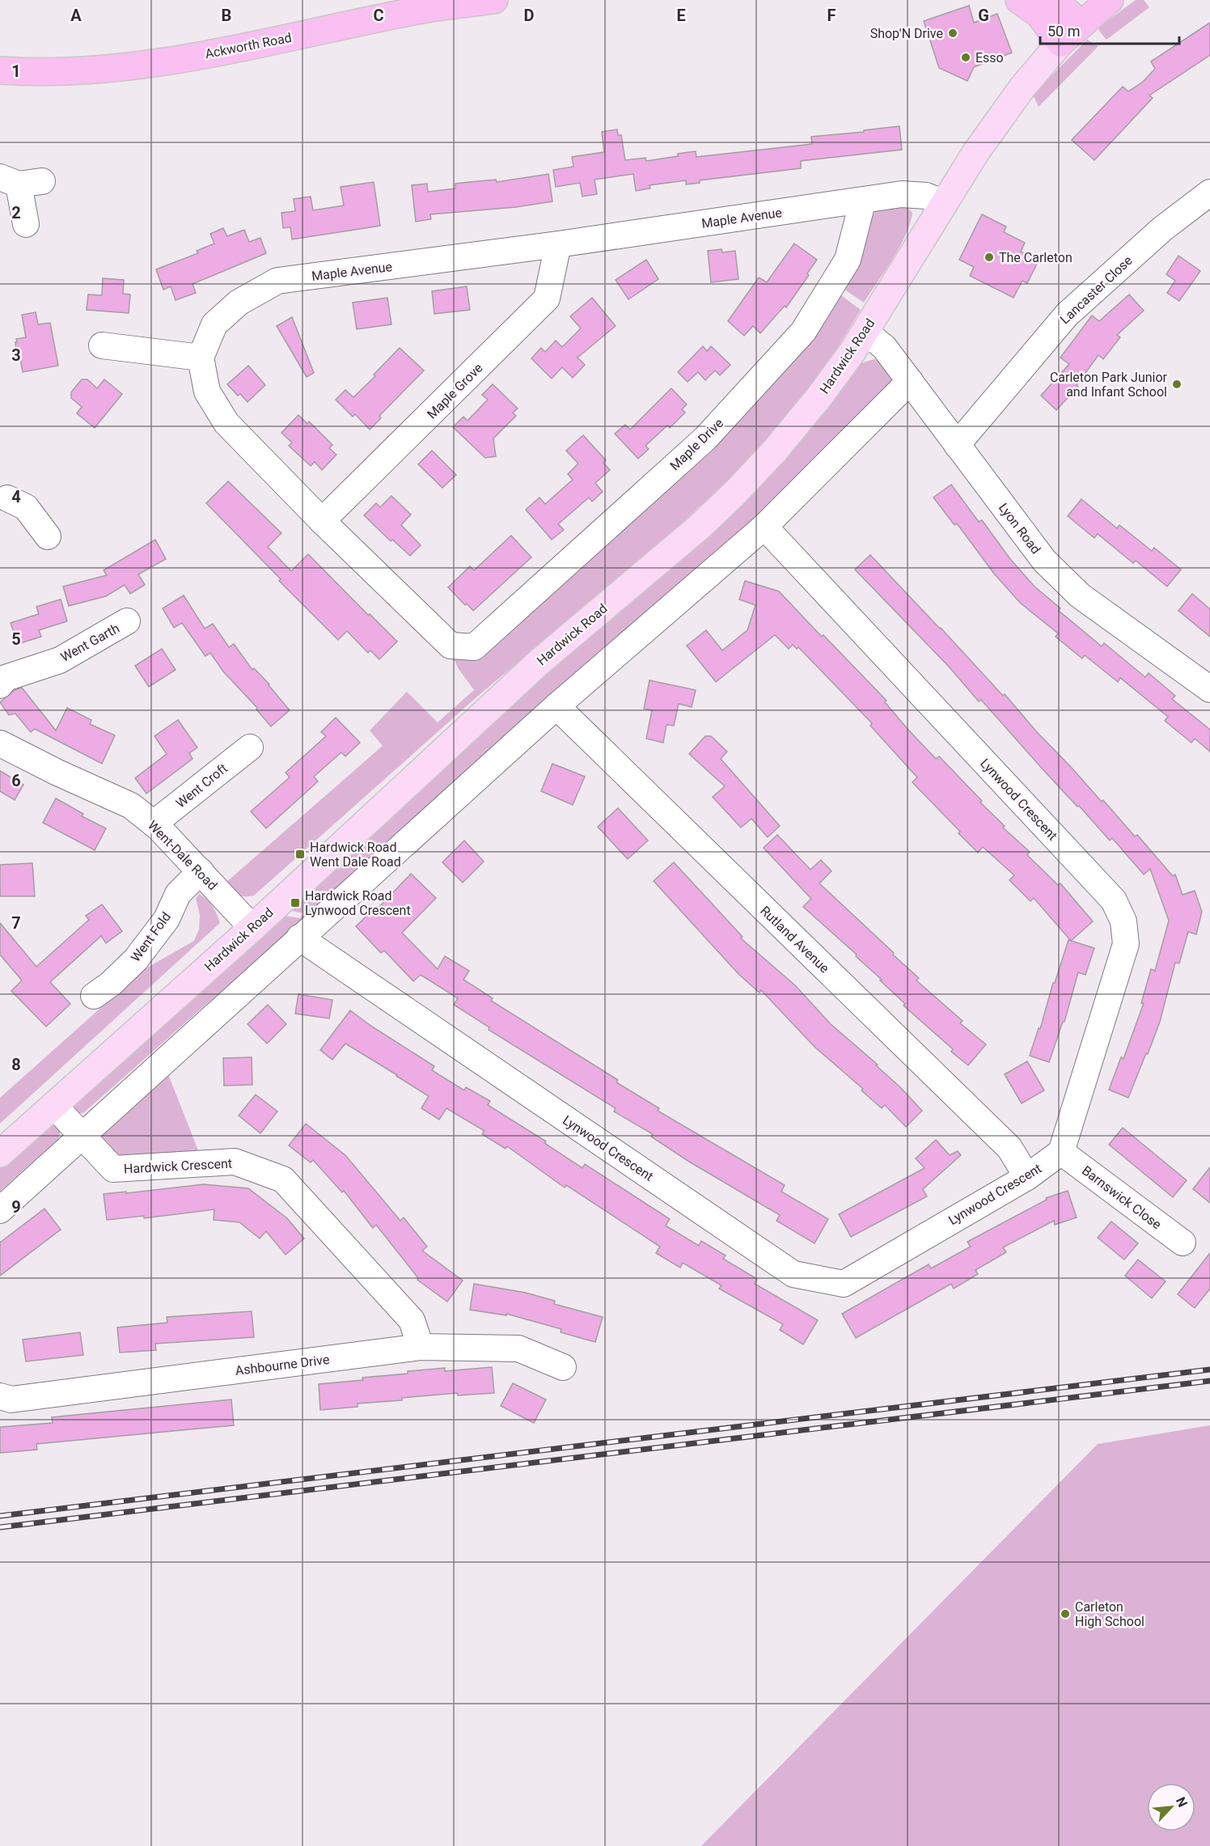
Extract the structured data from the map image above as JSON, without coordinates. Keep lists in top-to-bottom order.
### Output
{
  "streets": {
    "highway": ["Ackworth Road"],
    "main road": ["Hardwick Road"],
    "street": [
      "Maple Avenue",
      "Lancaster Close",
      "Maple Grove",
      "Maple Drive",
      "Lyon Road",
      "Went Garth",
      "Went Croft",
      "Lynwood Crescent",
      "Went-Dale Road",
      "Went Fold",
      "Rutland Avenue",
      "Hardwick Crescent",
      "Barnswick Close",
      "Ashbourne Drive"
    ]
  },
  "crossings": [
    ["Maple Avenue", "Hardwick Road"],
    ["Maple Avenue", "Maple Grove"],
    ["Maple Avenue", "Maple Drive"],
    ["Lancaster Close", "Lyon Road"],
    ["Hardwick Road", "Lyon Road"],
    ["Hardwick Road", "Went-Dale Road"],
    ["Hardwick Road", "Hardwick Crescent"],
    ["Maple Grove", "Maple Drive"],
    ["Went Croft", "Went-Dale Road"],
    ["Lynwood Crescent", "Rutland Avenue"],
    ["Lynwood Crescent", "Barnswick Close"],
    ["Went-Dale Road", "Went Fold"],
    ["Hardwick Crescent", "Ashbourne Drive"]
  ],
  "places": {
    "other": [
      "Shop'N Drive",
      "Esso",
      "The Carleton",
      "Carleton Park Junior and Infant School",
      "Carleton High School"
    ],
    "transit": ["Hardwick Road Went Dale Road", "Hardwick Road Lynwood Crescent"]
  },
  "scale_bar": "50 m",
  "north": "top right",
  "grid": {
    "columns": [
      "A",
      "B",
      "C",
      "D",
      "E",
      "F",
      "G"
    ],
    "rows": [
      "1",
      "2",
      "3",
      "4",
      "5",
      "6",
      "7",
      "8",
      "9"
    ]
  }
}
